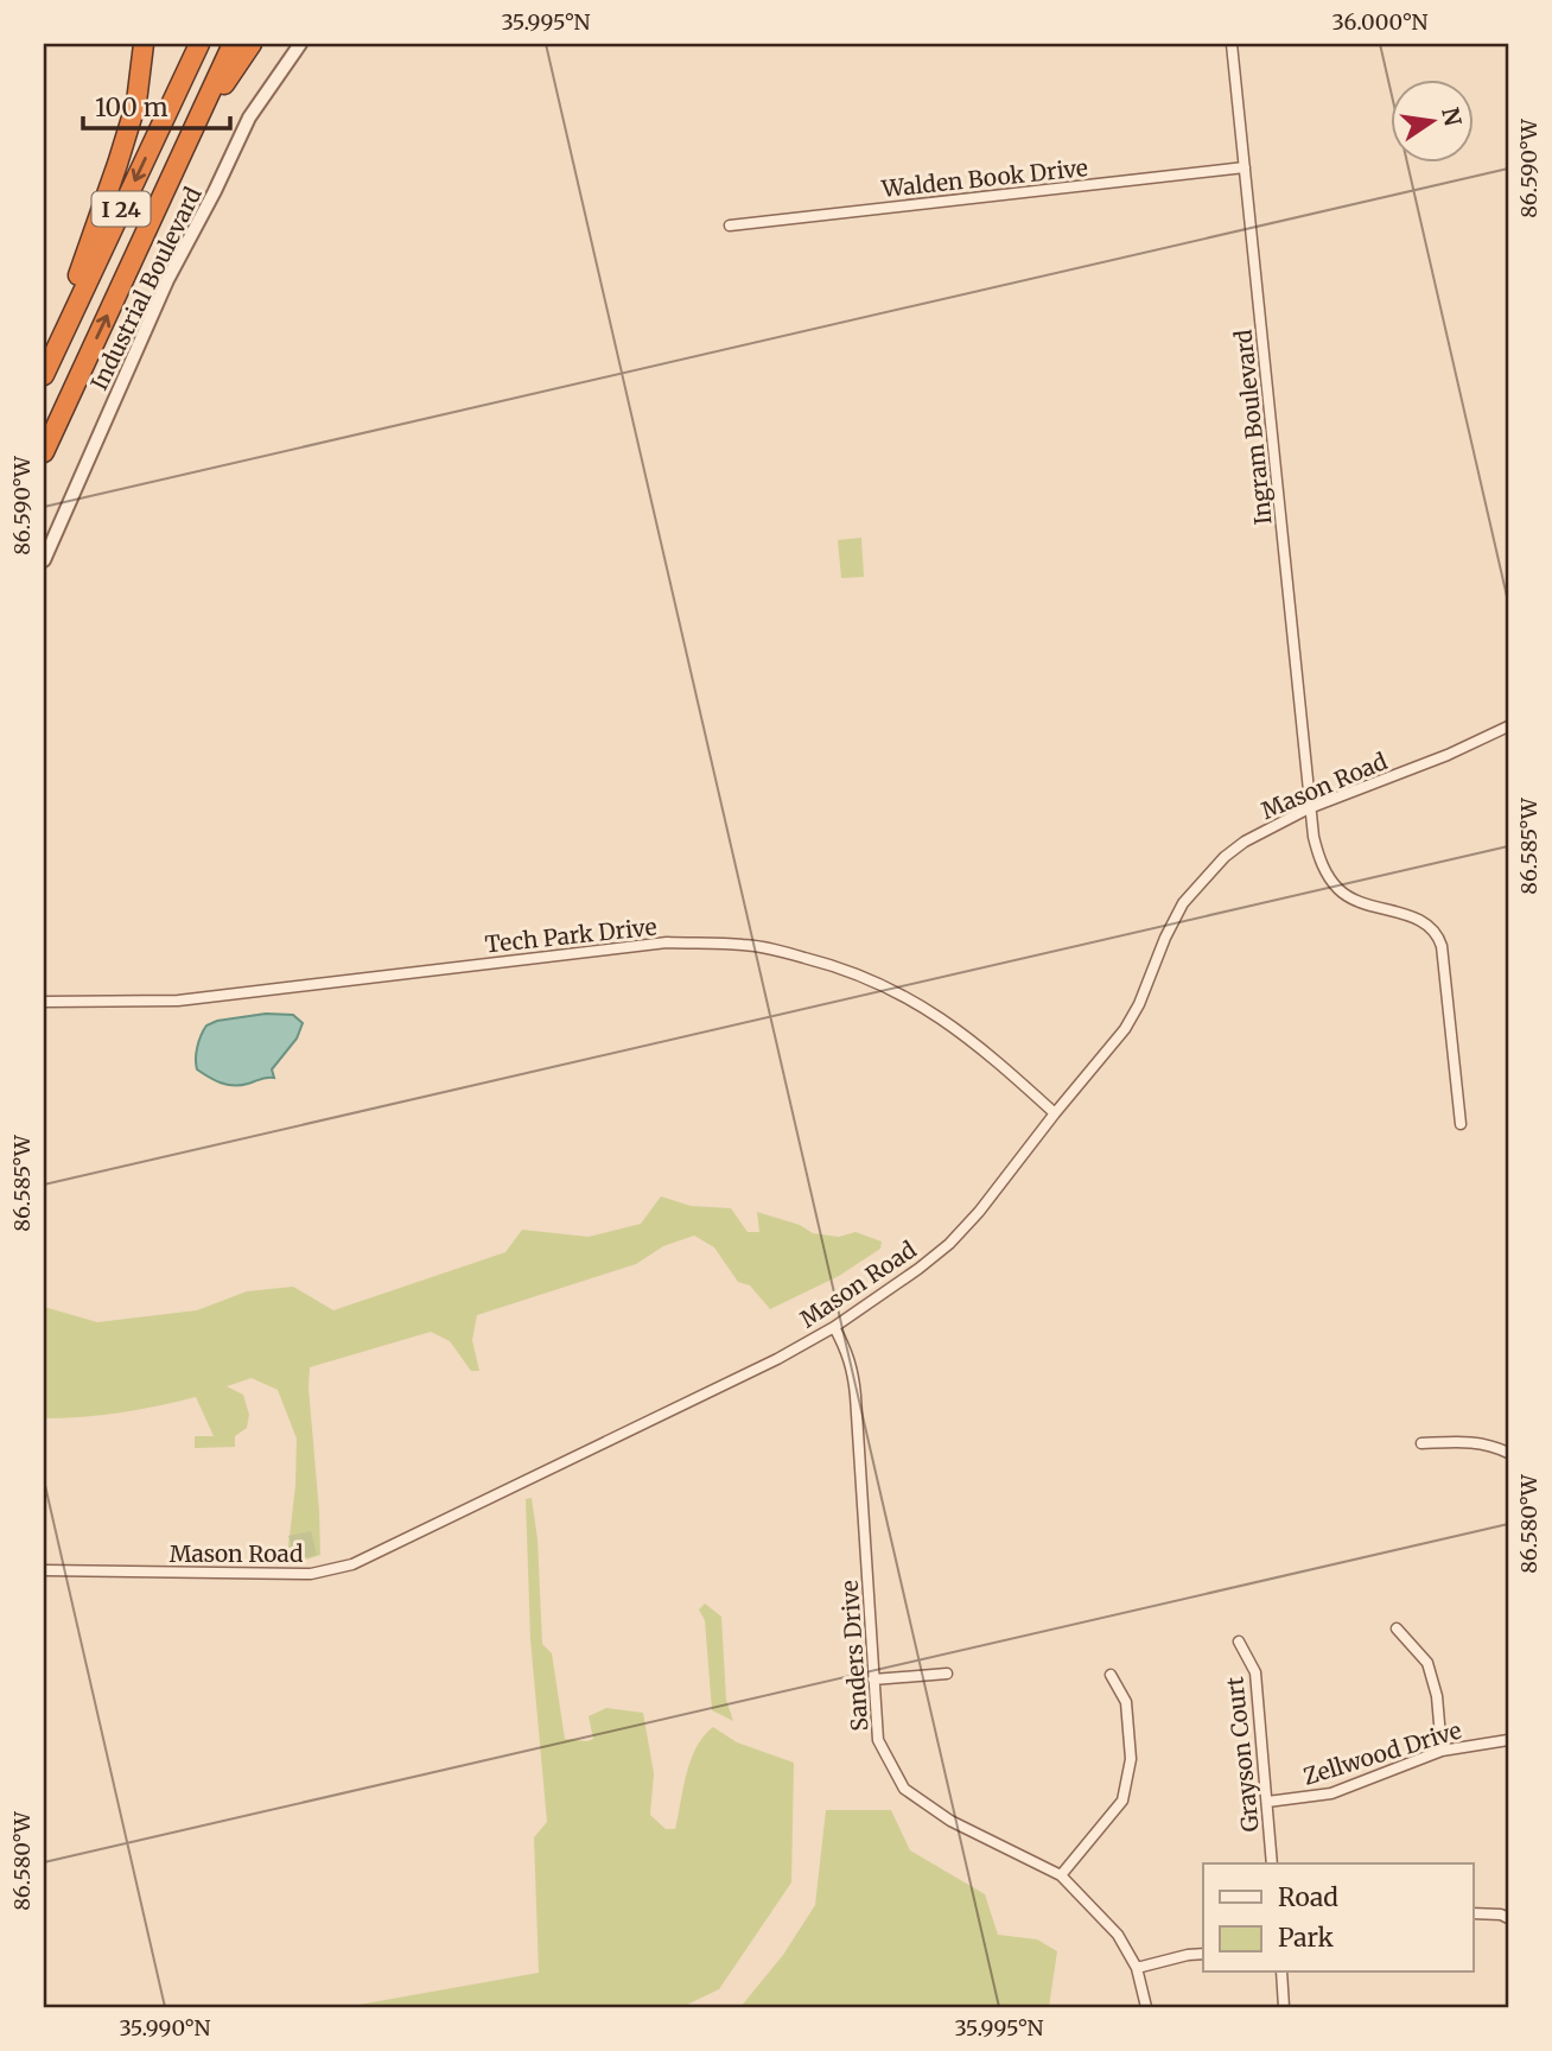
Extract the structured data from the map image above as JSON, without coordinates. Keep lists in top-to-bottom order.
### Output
{
  "streets": {
    "highway": ["I 24"],
    "street": [
      "Walden Book Drive",
      "Industrial Boulevard",
      "Ingram Boulevard",
      "Mason Road",
      "Tech Park Drive",
      "Sanders Drive",
      "Zellwood Drive",
      "Grayson Court"
    ]
  },
  "crossings": [
    ["Walden Book Drive", "Ingram Boulevard"],
    ["Ingram Boulevard", "Mason Road"],
    ["Mason Road", "Tech Park Drive"],
    ["Mason Road", "Sanders Drive"],
    ["Zellwood Drive", "Grayson Court"]
  ],
  "legend": ["Road", "Park"],
  "scale_bar": "100 m",
  "north": "right",
  "coordinates": [
    "35.995°N",
    "36.000°N",
    "86.590°W",
    "86.585°W",
    "86.580°W",
    "35.990°N"
  ]
}
